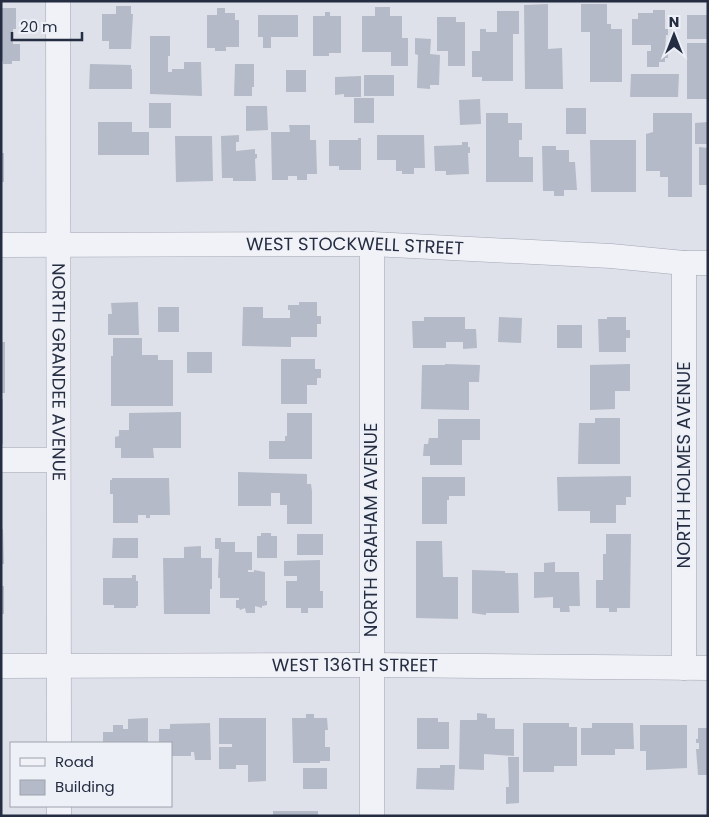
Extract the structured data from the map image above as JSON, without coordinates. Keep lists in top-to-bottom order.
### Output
{
  "streets": {
    "street": [
      "WEST STOCKWELL STREET",
      "NORTH GRANDEE AVENUE",
      "NORTH HOLMES AVENUE",
      "NORTH GRAHAM AVENUE",
      "WEST 136TH STREET"
    ]
  },
  "crossings": [
    ["WEST STOCKWELL STREET", "NORTH GRANDEE AVENUE"],
    ["WEST STOCKWELL STREET", "NORTH HOLMES AVENUE"],
    ["WEST STOCKWELL STREET", "NORTH GRAHAM AVENUE"],
    ["NORTH GRANDEE AVENUE", "WEST 136TH STREET"],
    ["NORTH HOLMES AVENUE", "WEST 136TH STREET"],
    ["NORTH GRAHAM AVENUE", "WEST 136TH STREET"]
  ],
  "legend": ["Road", "Building"],
  "scale_bar": "20 m",
  "north": "top"
}
